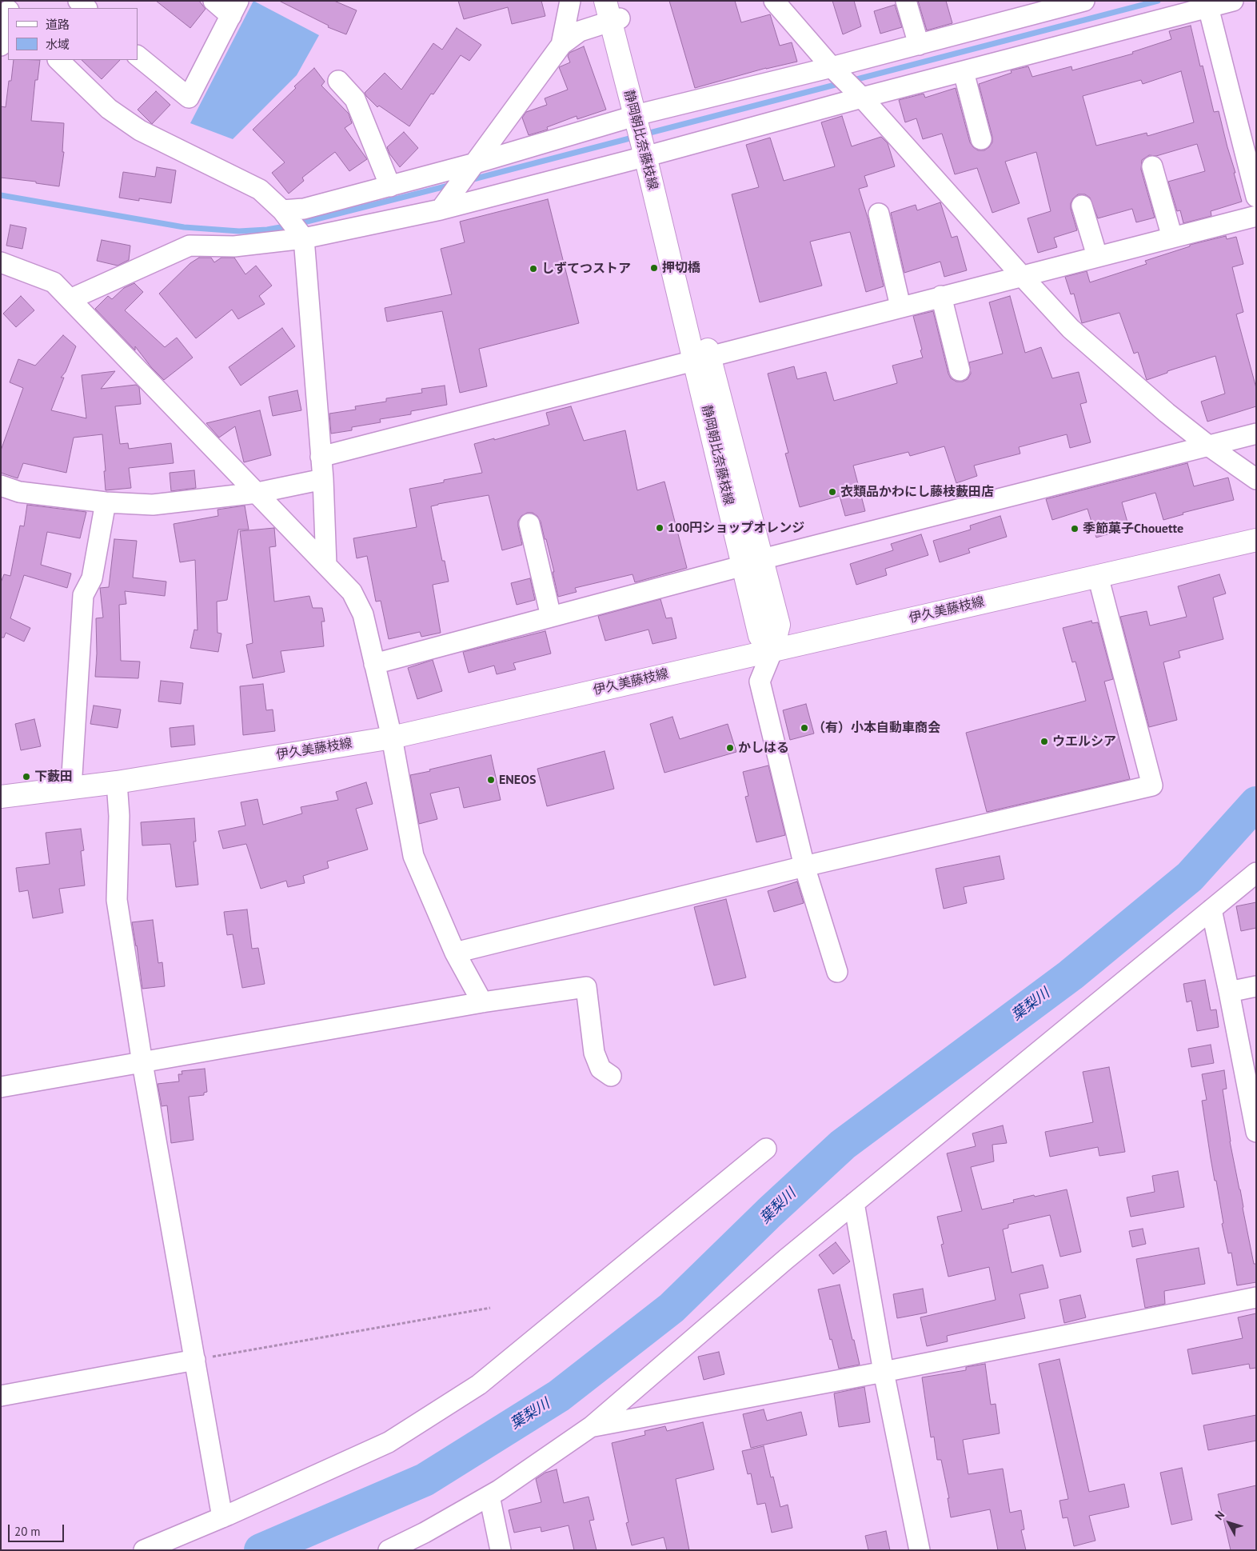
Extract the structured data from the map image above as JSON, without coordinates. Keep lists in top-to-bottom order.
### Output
{
  "streets": {
    "main road": ["静岡朝比奈藤枝線", "伊久美藤枝線"]
  },
  "crossings": [
    ["静岡朝比奈藤枝線", "伊久美藤枝線"]
  ],
  "water": ["葉梨川"],
  "places": [
    "押切橋",
    "しずてつストア",
    "衣類品かわにし藤枝藪田店",
    "100円ショップオレンジ",
    "季節菓子Chouette",
    "（有）小本自動車商会",
    "ウエルシア",
    "かしはる",
    "下藪田",
    "ENEOS"
  ],
  "legend": ["道路", "水域"],
  "scale_bar": "20 m",
  "north": "top left"
}
